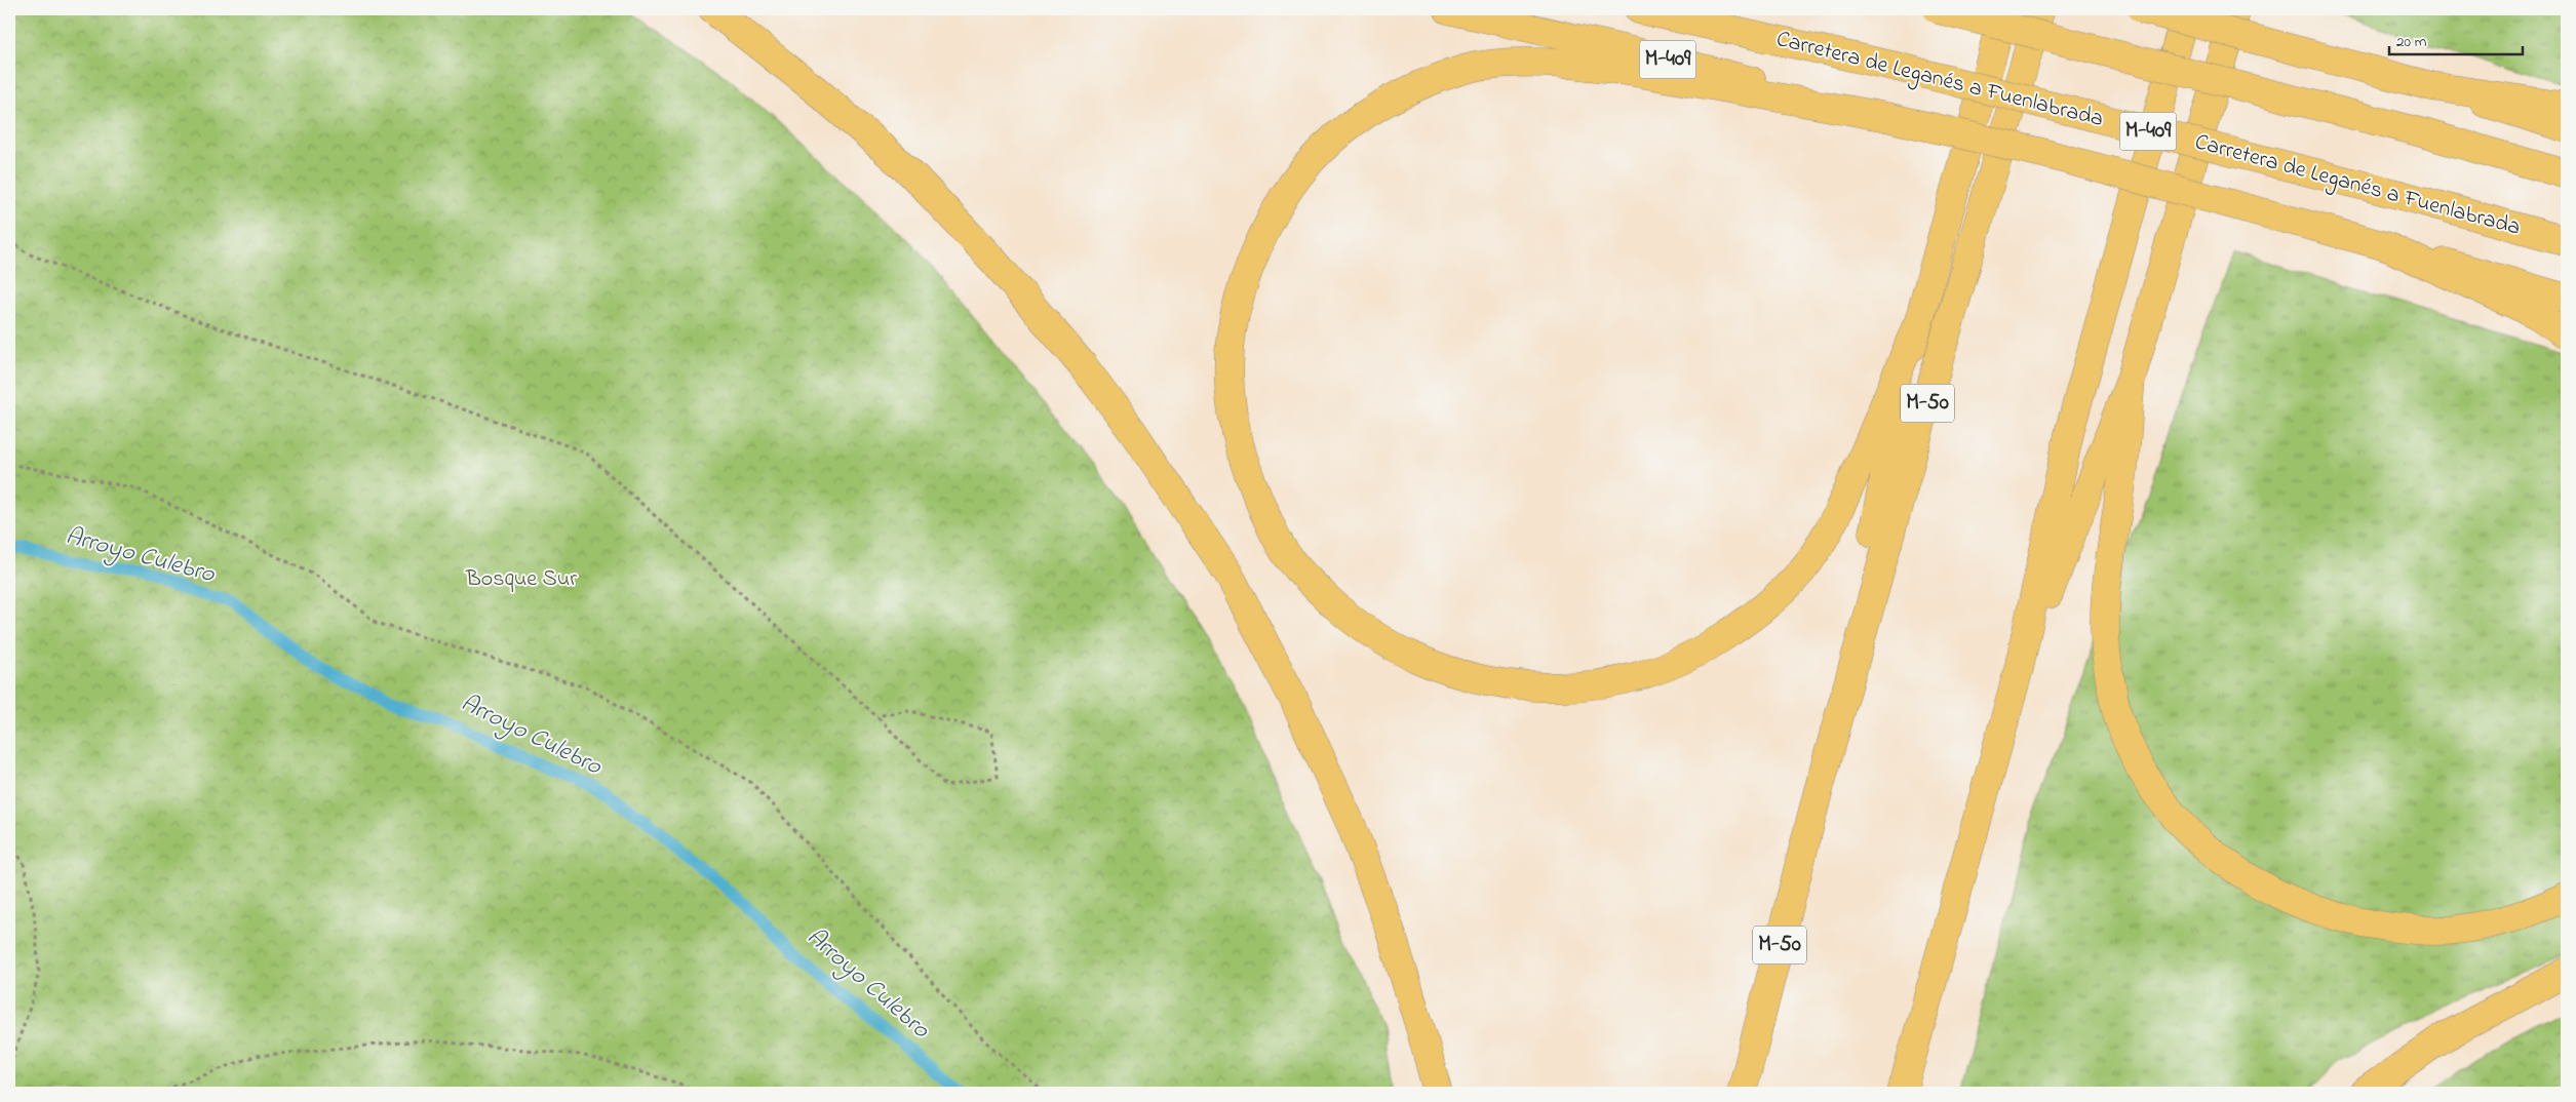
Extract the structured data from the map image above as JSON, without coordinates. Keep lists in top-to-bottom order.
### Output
{
  "streets": {
    "highway": ["M-409", "Carretera de Leganés a Fuenlabrada", "M-50"]
  },
  "water": ["Arroyo Culebro"],
  "parks": ["Bosque Sur"],
  "scale_bar": "20 m"
}
